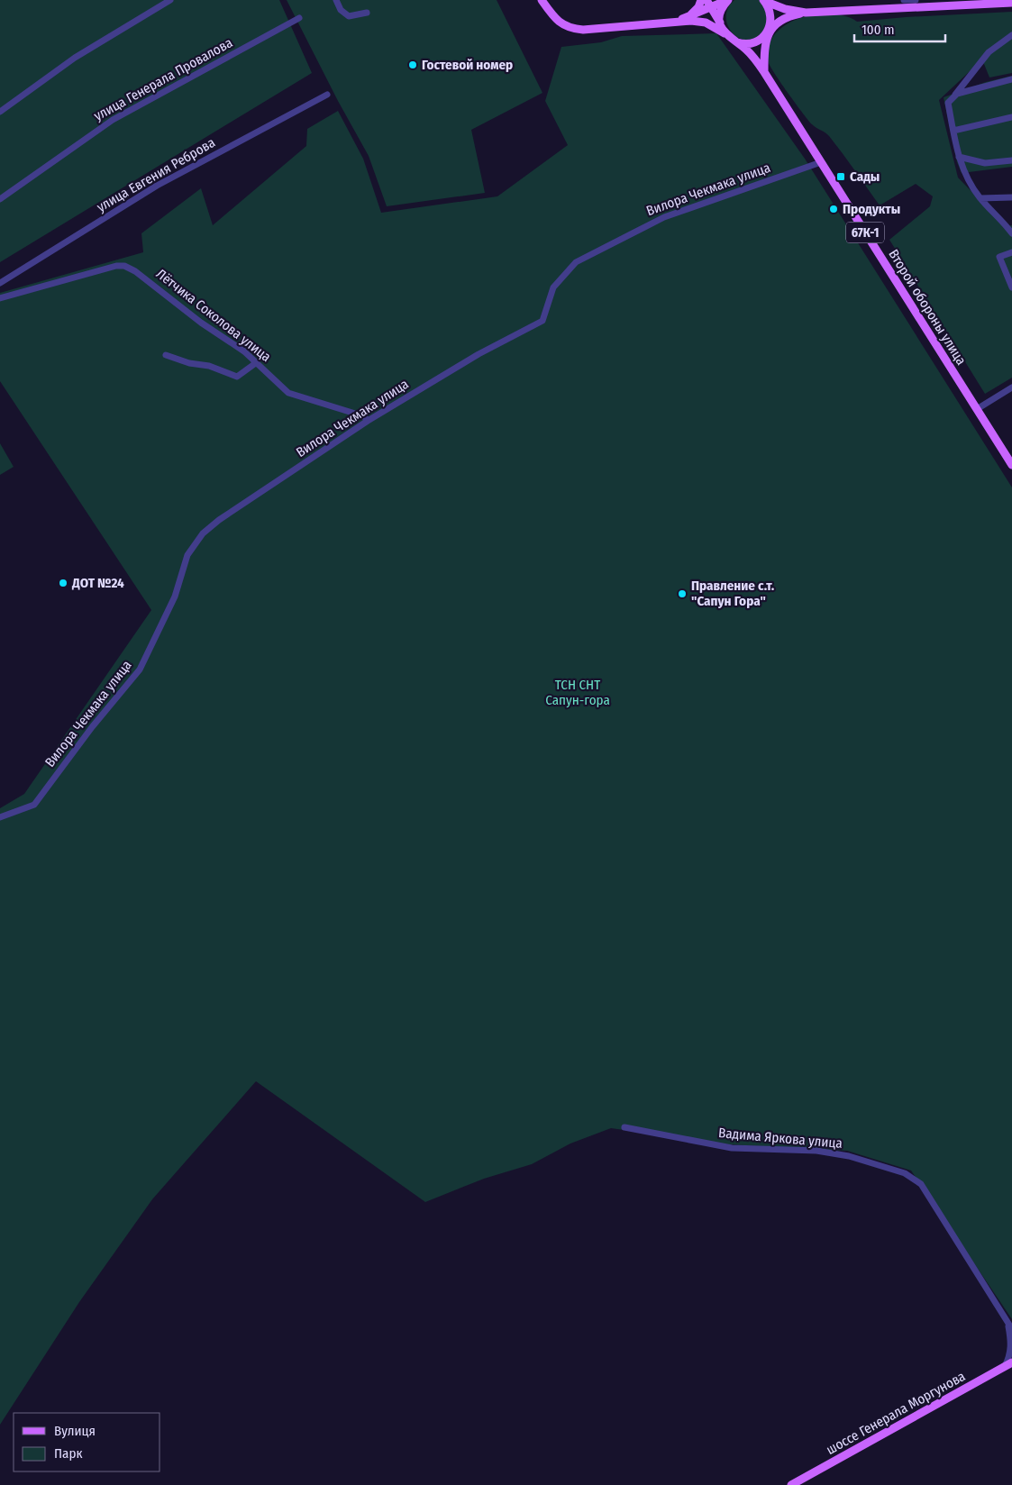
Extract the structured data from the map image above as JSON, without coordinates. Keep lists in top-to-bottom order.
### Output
{
  "streets": {
    "main road": ["67К-1", "Второй обороны улица", "шоссе Генерала Моргунова"],
    "street": [
      "улица Генерала Провалова",
      "улица Евгения Реброва",
      "Вилора Чекмака улица",
      "Лётчика Соколова улица",
      "Вадима Яркова улица"
    ]
  },
  "crossings": [
    ["Вилора Чекмака улица", "Второй обороны улица"],
    ["Вилора Чекмака улица", "Лётчика Соколова улица"],
    ["67К-1", "Второй обороны улица"]
  ],
  "parks": ["ТСН СНТ Сапун-гора"],
  "places": {
    "other": [
      "Гостевой номер",
      "Продукты",
      "ДОТ №24",
      "Правление с.т. \"Сапун Гора\""
    ],
    "transit": ["Сады"]
  },
  "legend": ["Вулиця", "Парк"],
  "scale_bar": "100 m"
}
